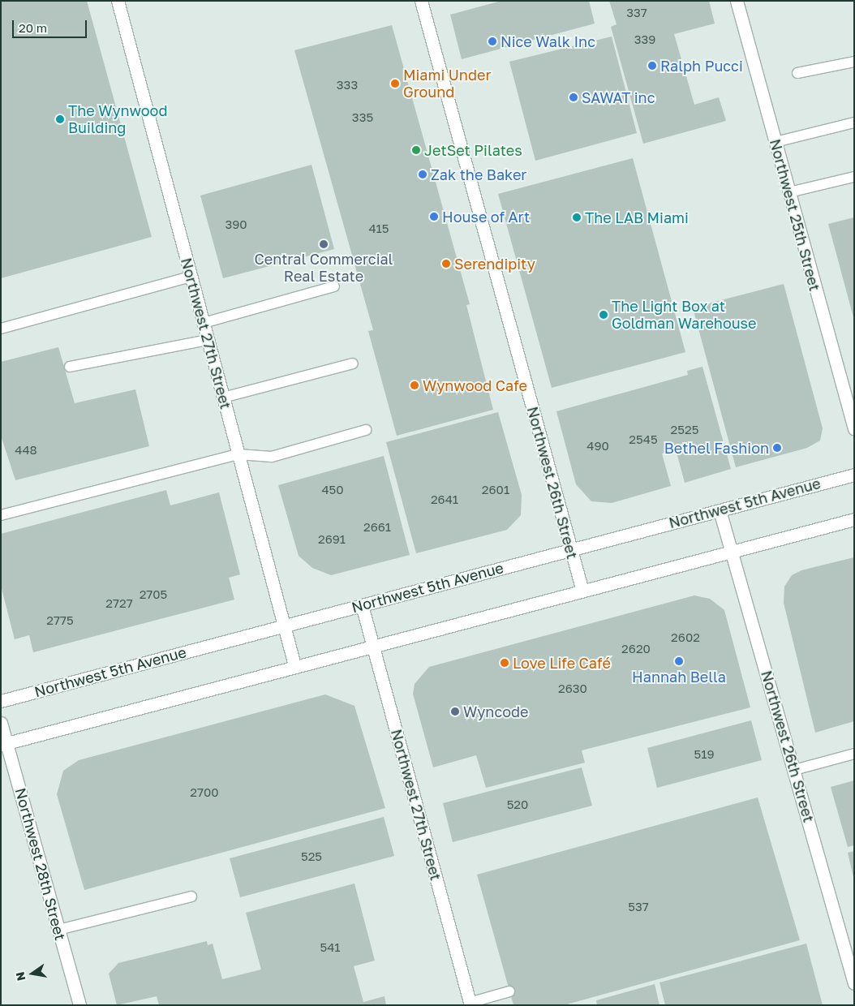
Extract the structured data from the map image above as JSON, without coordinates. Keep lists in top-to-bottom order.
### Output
{
  "streets": {
    "street": [
      "Northwest 25th Street",
      "Northwest 27th Street",
      "Northwest 26th Street",
      "Northwest 5th Avenue",
      "Northwest 28th Street"
    ]
  },
  "crossings": [
    ["Northwest 27th Street", "Northwest 5th Avenue"],
    ["Northwest 26th Street", "Northwest 5th Avenue"]
  ],
  "places": [
    "Nice Walk Inc",
    "Ralph Pucci",
    "Miami Under Ground",
    "SAWAT inc",
    "The Wynwood Building",
    "JetSet Pilates",
    "Zak the Baker",
    "House of Art",
    "The LAB Miami",
    "Central Commercial Real Estate",
    "Serendipity",
    "The Light Box at Goldman Warehouse",
    "Wynwood Cafe",
    "Bethel Fashion",
    "Hannah Bella",
    "Love Life Café",
    "Wyncode"
  ],
  "house_numbers": [
    "337",
    "339",
    "333",
    "335",
    "390",
    "415",
    "2525",
    "2545",
    "490",
    "448",
    "450",
    "2601",
    "2641",
    "2661",
    "2691",
    "2705",
    "2727",
    "2775",
    "2602",
    "2620",
    "2630",
    "519",
    "2700",
    "520",
    "525",
    "537",
    "541"
  ],
  "scale_bar": "20 m",
  "north": "left"
}
